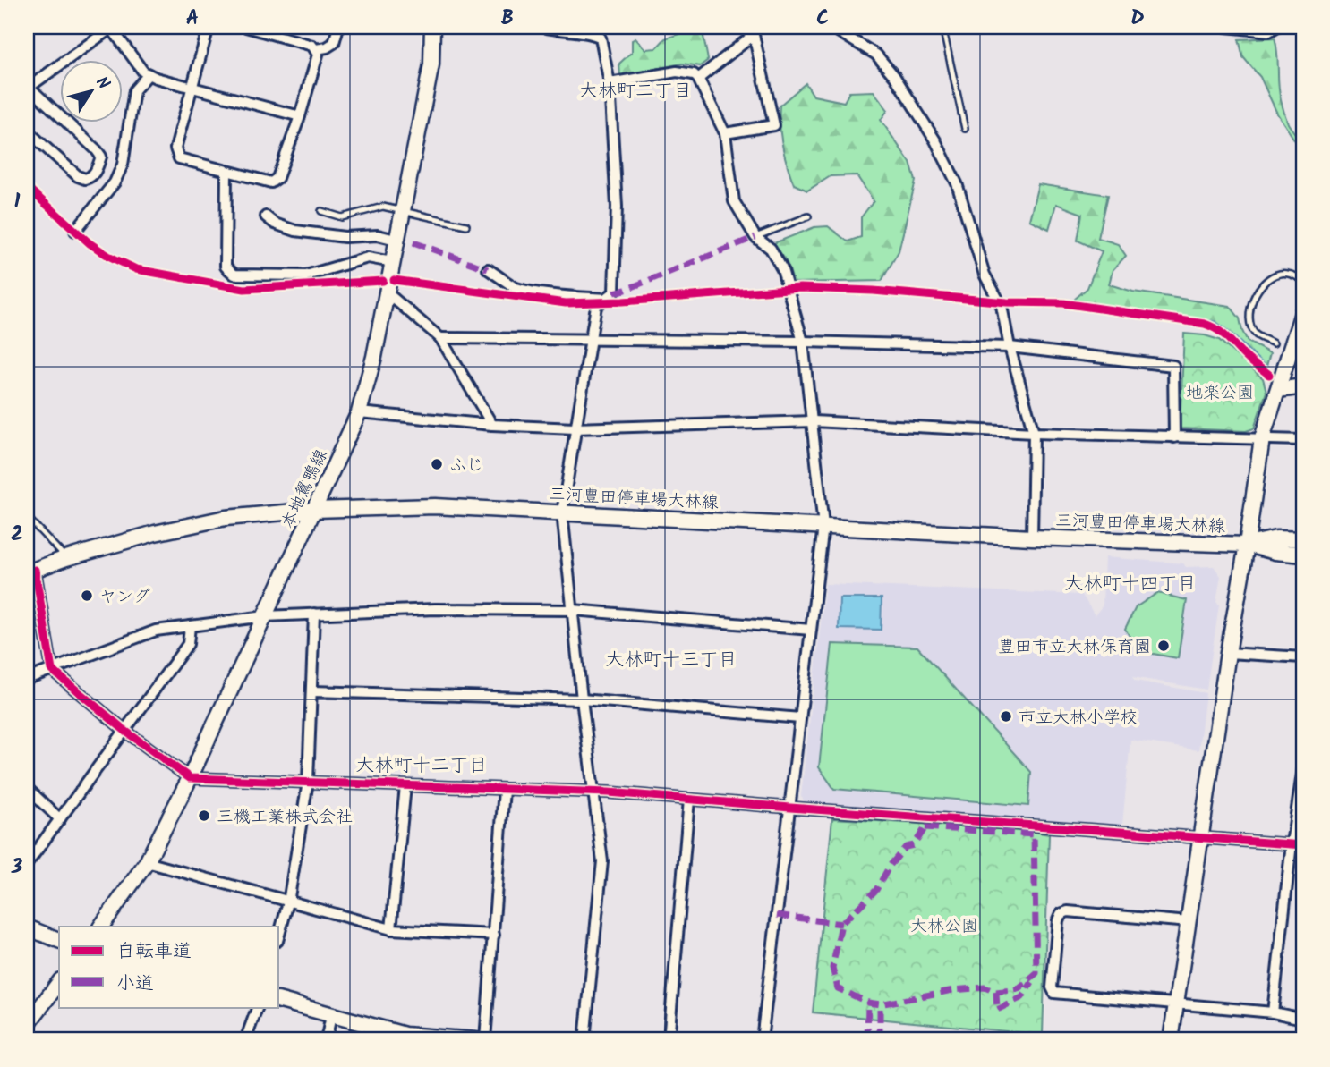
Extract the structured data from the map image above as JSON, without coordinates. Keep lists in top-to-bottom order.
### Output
{
  "streets": {
    "main road": ["本地鴛鴨線", "三河豊田停車場大林線"]
  },
  "crossings": [
    ["本地鴛鴨線", "三河豊田停車場大林線"]
  ],
  "districts": [
    "大林町二丁目",
    "大林町十四丁目",
    "大林町十三丁目",
    "大林町十二丁目"
  ],
  "parks": ["地楽公園", "大林公園"],
  "places": [
    "ふじ",
    "ヤング",
    "豊田市立大林保育園",
    "市立大林小学校",
    "三機工業株式会社"
  ],
  "legend": ["自転車道", "小道"],
  "north": "top right",
  "grid": {
    "columns": [
      "A",
      "B",
      "C",
      "D"
    ],
    "rows": ["1", "2", "3"]
  }
}
